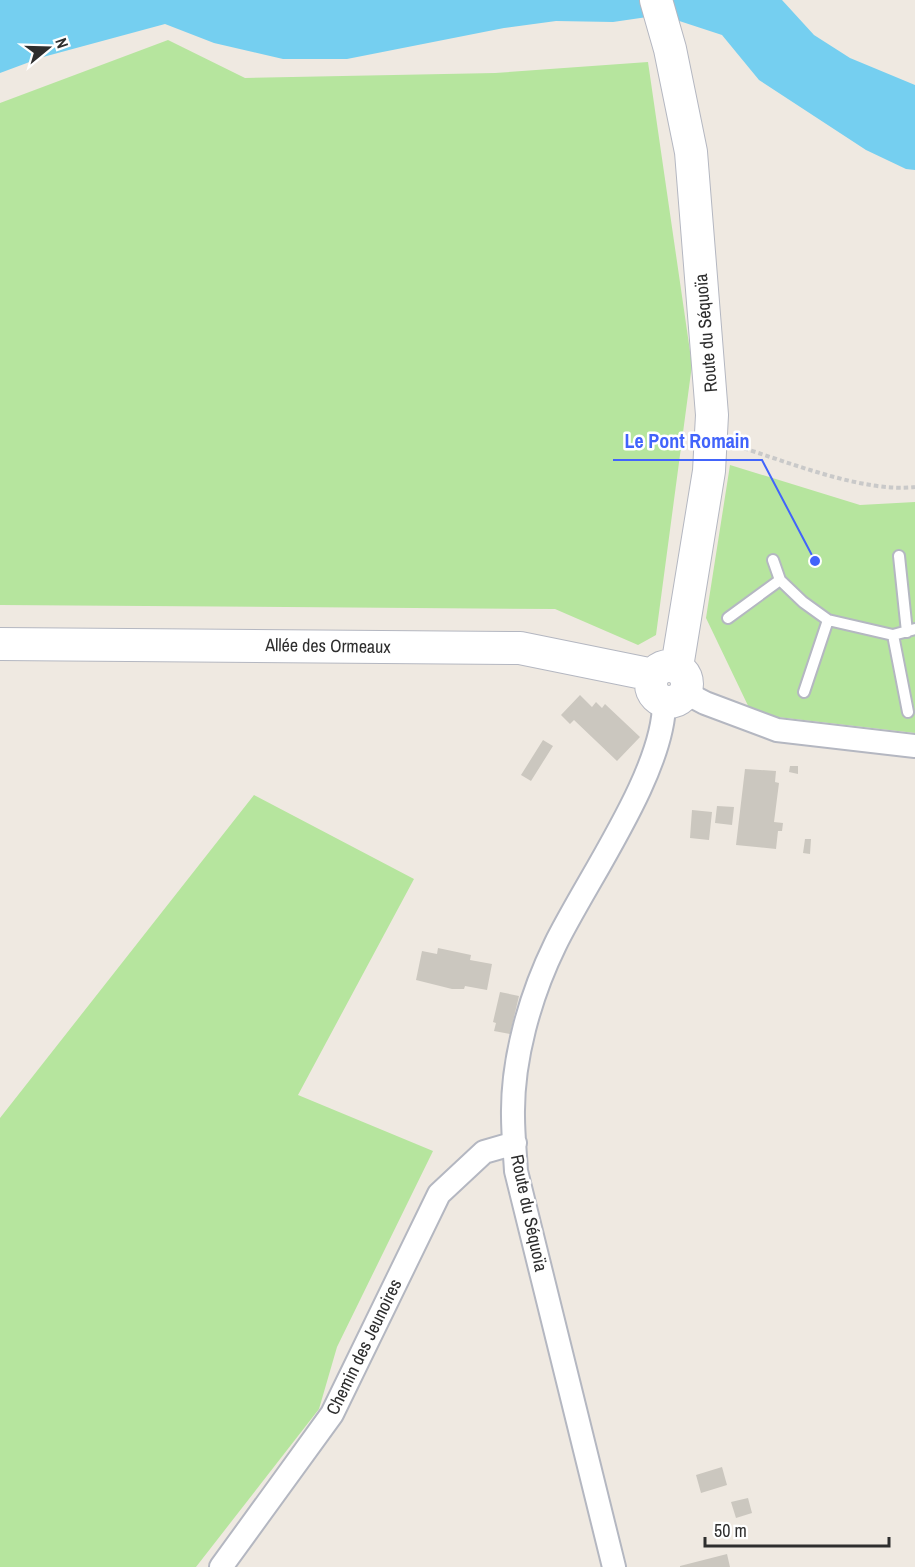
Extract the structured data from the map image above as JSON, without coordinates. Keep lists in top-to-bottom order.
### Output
{
  "streets": {
    "street": ["Route du Séquoïa", "Allée des Ormeaux", "Chemin des Jeunoires"]
  },
  "crossings": [
    ["Route du Séquoïa", "Allée des Ormeaux"],
    ["Route du Séquoïa", "Chemin des Jeunoires"]
  ],
  "places": ["Le Pont Romain"],
  "scale_bar": "50 m",
  "north": "right"
}
